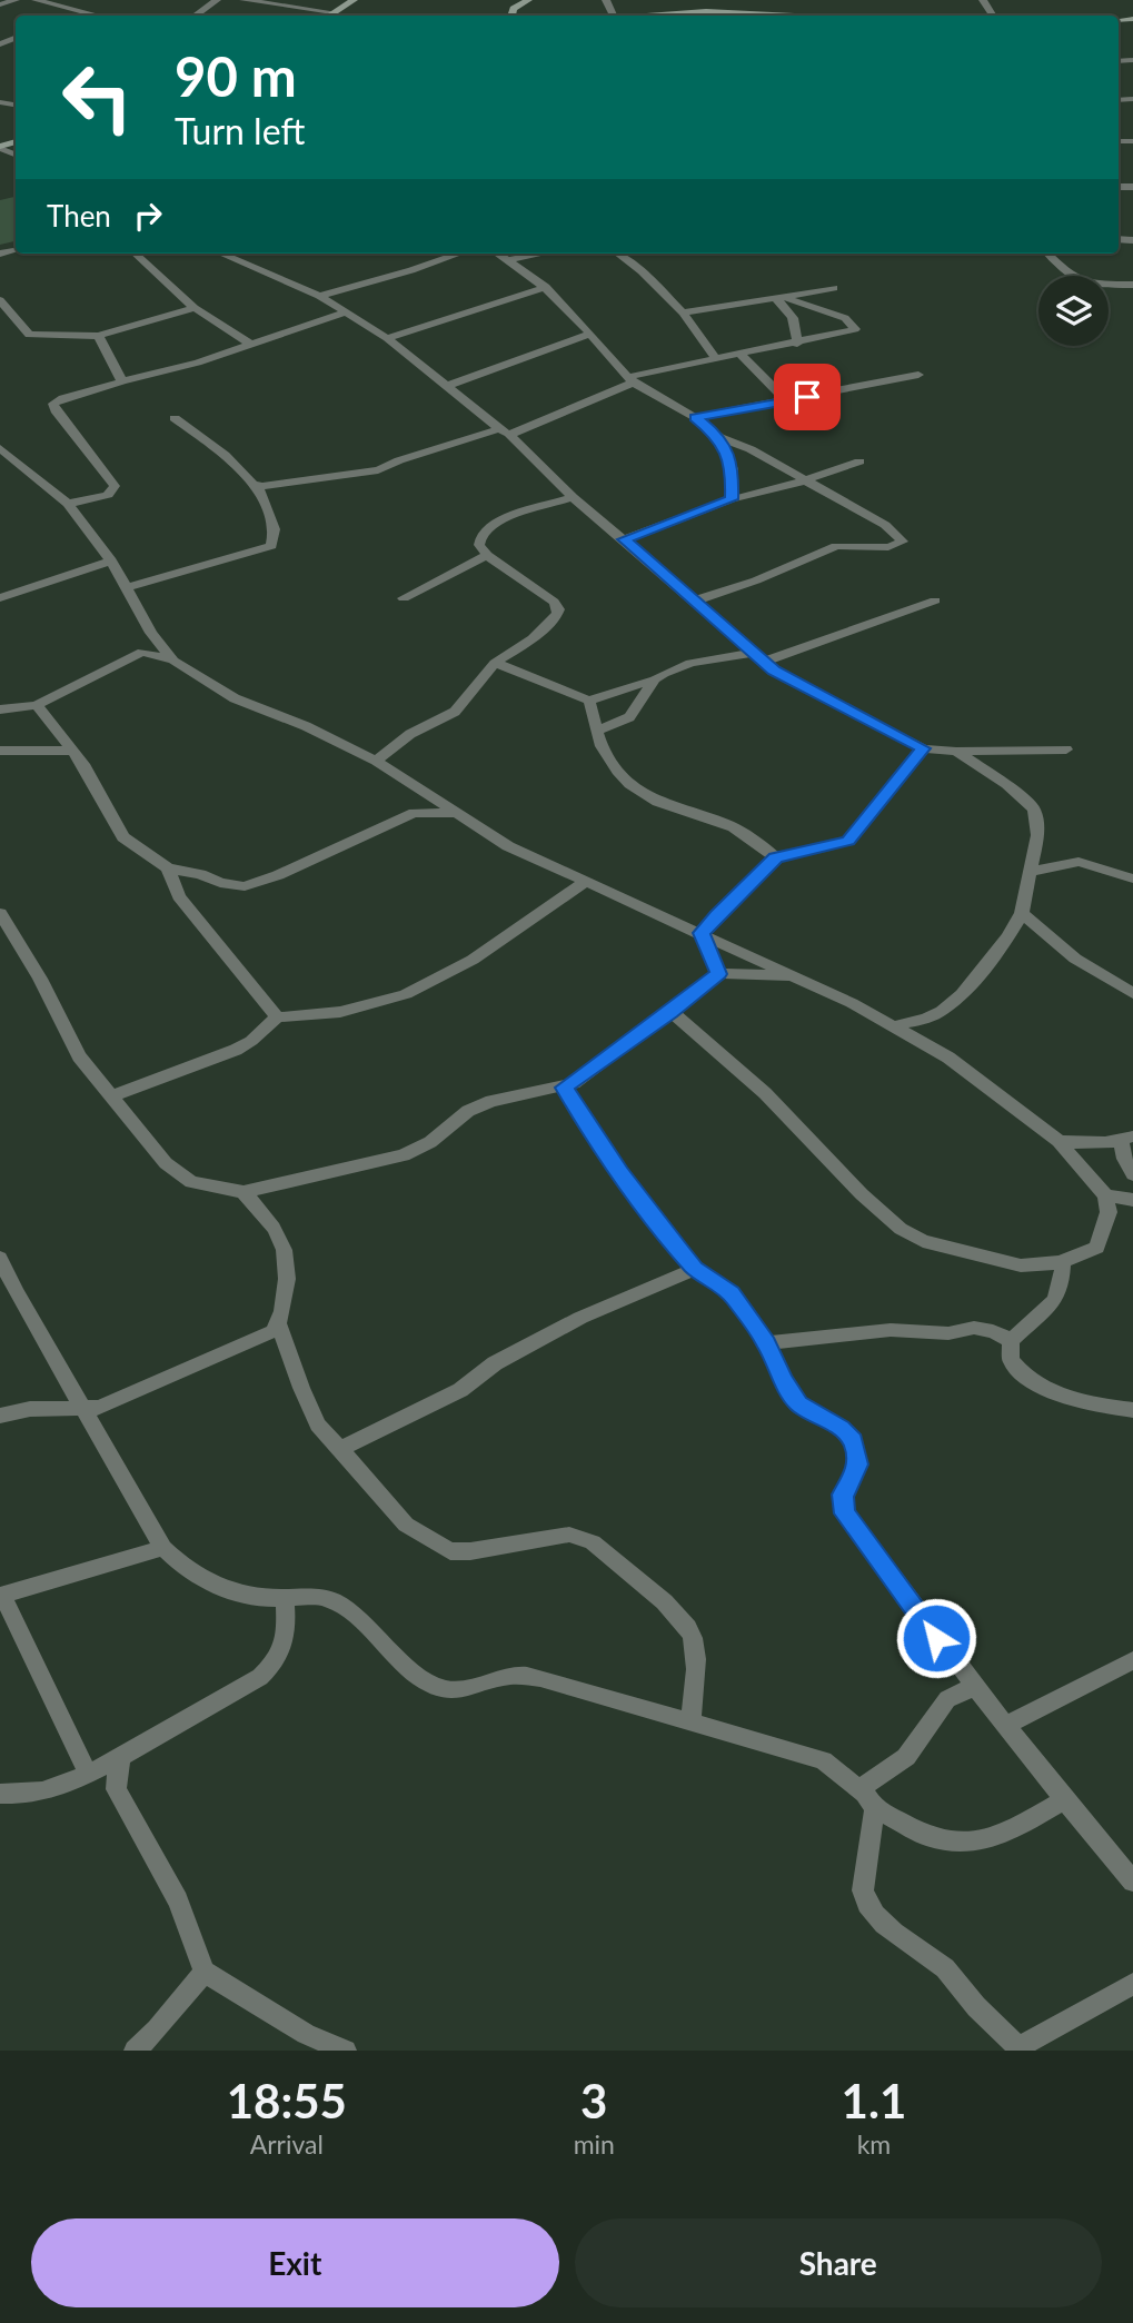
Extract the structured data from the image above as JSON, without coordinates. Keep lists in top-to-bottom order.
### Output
{
  "page": {
    "turn": ["90 m", "Turn left"],
    "then": "Then",
    "eta": [
      "18:55",
      "Arrival",
      "3",
      "min",
      "1.1",
      "km"
    ],
    "buttons": ["Exit", "Share"]
  }
}
